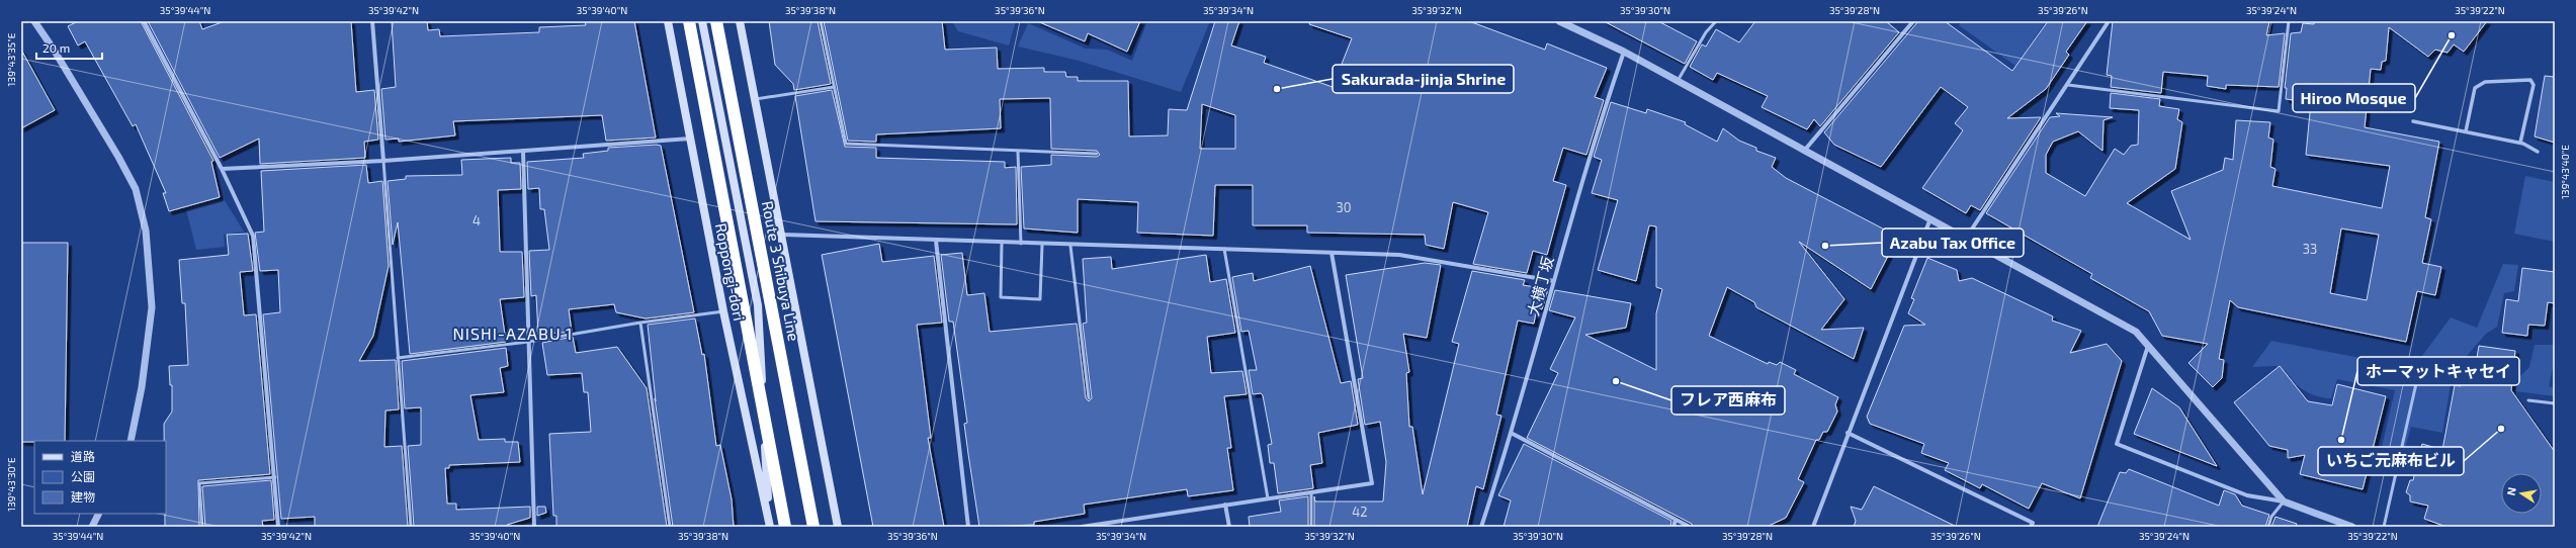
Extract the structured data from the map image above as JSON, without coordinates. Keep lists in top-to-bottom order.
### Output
{
  "streets": {
    "highway": ["Route 3 Shibuya Line"],
    "main road": ["Roppongi-dori"],
    "street": ["大横丁坂"]
  },
  "districts": ["NISHI-AZABU 1"],
  "places": [
    "Hiroo Mosque",
    "Sakurada-jinja Shrine",
    "Azabu Tax Office",
    "フレア西麻布",
    "いちご元麻布ビル",
    "ホーマットキャセイ"
  ],
  "house_numbers": [
    "30",
    "4",
    "33",
    "42"
  ],
  "legend": ["道路", "公園", "建物"],
  "scale_bar": "20 m",
  "north": "left",
  "coordinates": [
    "35°39'44\"N",
    "35°39'42\"N",
    "35°39'40\"N",
    "35°39'38\"N",
    "35°39'36\"N",
    "35°39'34\"N",
    "35°39'32\"N",
    "35°39'30\"N",
    "35°39'28\"N",
    "35°39'26\"N",
    "35°39'24\"N",
    "35°39'22\"N",
    "139°43'35\"E",
    "139°43'40\"E",
    "139°43'30\"E"
  ]
}
